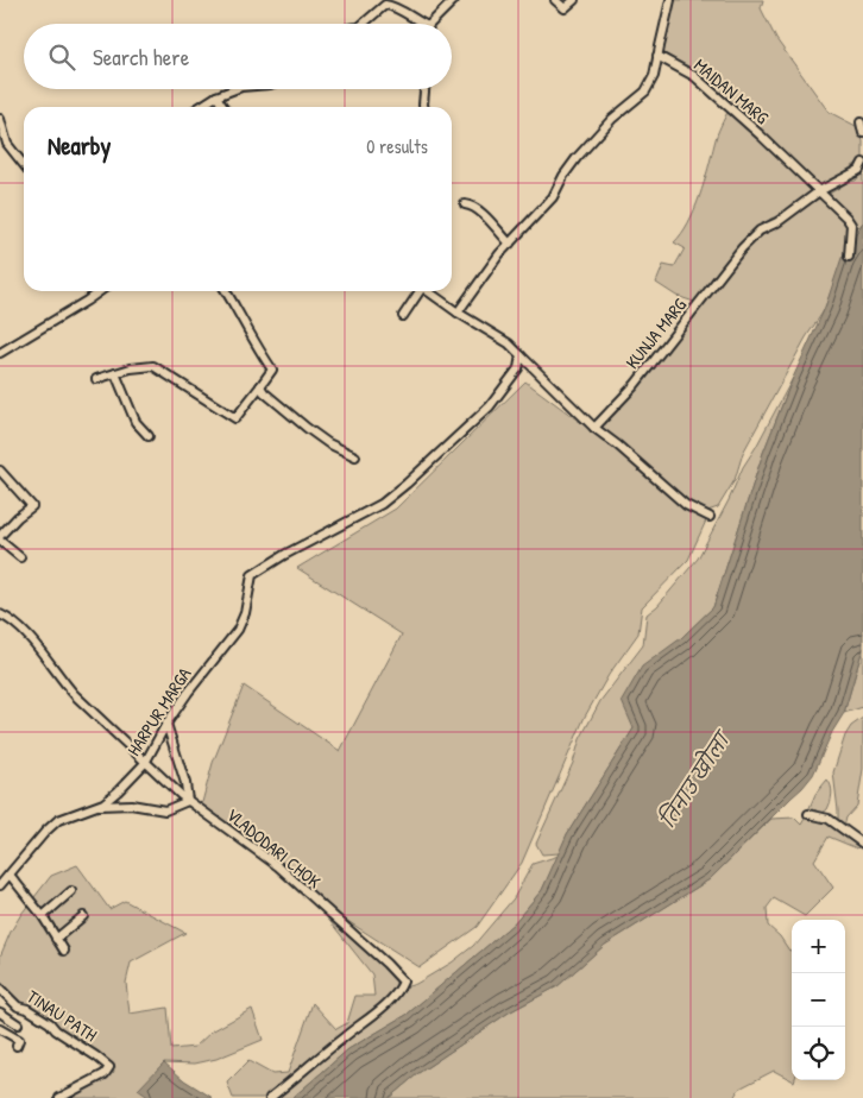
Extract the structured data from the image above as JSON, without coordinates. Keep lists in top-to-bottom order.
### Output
{
  "streets": {
    "street": [
      "MAIDAN MARG",
      "KUNJA MARG",
      "HARPUR MARGA",
      "VLADODARI CHOK",
      "TINAU PATH"
    ]
  },
  "crossings": [
    ["MAIDAN MARG", "KUNJA MARG"],
    ["HARPUR MARGA", "VLADODARI CHOK"]
  ],
  "water": ["तिनाउ खोला"],
  "page": {
    "search": "Search here",
    "heading": ["Nearby", "0 results"],
    "map_buttons": ["+", "−"]
  }
}
